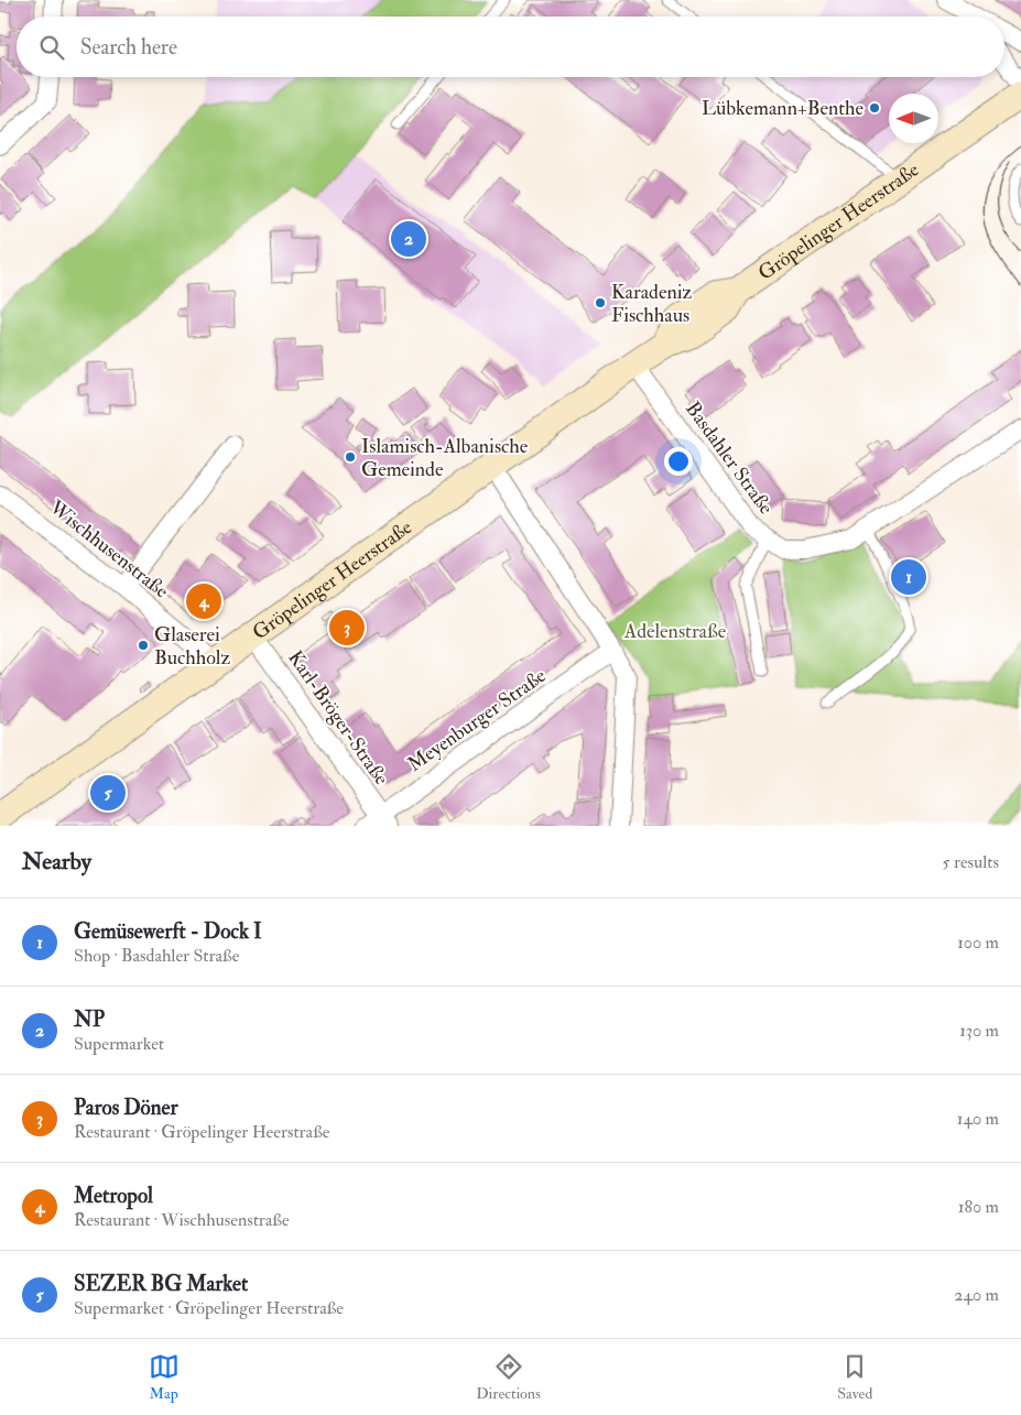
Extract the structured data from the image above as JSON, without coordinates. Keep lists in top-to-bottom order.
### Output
{
  "streets": {
    "main road": ["Gröpelinger Heerstraße"],
    "street": [
      "Basdahler Straße",
      "Wischhusenstraße",
      "Karl-Bröger-Straße",
      "Meyenburger Straße"
    ]
  },
  "crossings": [
    ["Gröpelinger Heerstraße", "Basdahler Straße"],
    ["Gröpelinger Heerstraße", "Wischhusenstraße"],
    ["Gröpelinger Heerstraße", "Karl-Bröger-Straße"],
    ["Karl-Bröger-Straße", "Meyenburger Straße"]
  ],
  "parks": ["Adelenstraße"],
  "places": [
    "Lübkemann+Benthe",
    "Karadeniz Fischhaus",
    "Islamisch-Albanische Gemeinde",
    "Glaserei Buchholz"
  ],
  "north": "left",
  "page": {
    "search": "Search here",
    "pins": [
      "2",
      "1",
      "4",
      "3",
      "5"
    ],
    "heading": ["Nearby", "5 results"],
    "list": [
      {
        "mark": "1",
        "name": "Gemüsewerft - Dock I",
        "note": "Shop · Basdahler Straße",
        "value": "100 m"
      },
      {
        "mark": "2",
        "name": "NP",
        "note": "Supermarket",
        "value": "130 m"
      },
      {
        "mark": "3",
        "name": "Paros Döner",
        "note": "Restaurant · Gröpelinger Heerstraße",
        "value": "140 m"
      },
      {
        "mark": "4",
        "name": "Metropol",
        "note": "Restaurant · Wischhusenstraße",
        "value": "180 m"
      },
      {
        "mark": "5",
        "name": "SEZER BG Market",
        "note": "Supermarket · Gröpelinger Heerstraße",
        "value": "240 m"
      }
    ],
    "nav": ["Map", "Directions", "Saved"]
  }
}
